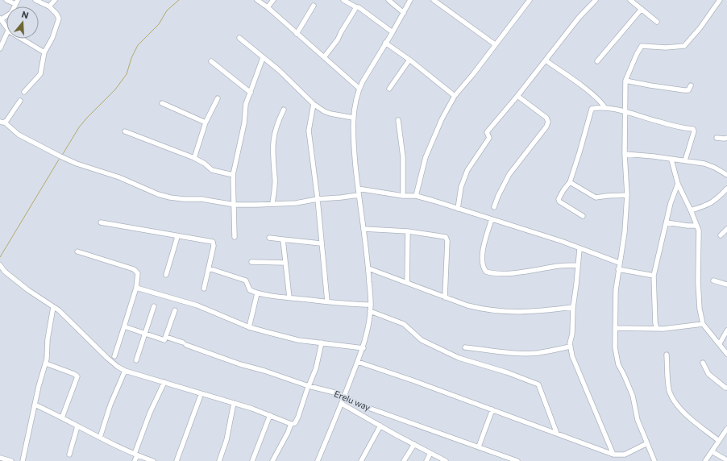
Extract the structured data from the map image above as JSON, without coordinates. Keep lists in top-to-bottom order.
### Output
{
  "streets": {
    "street": ["Erelu way"]
  },
  "north": "top"
}
